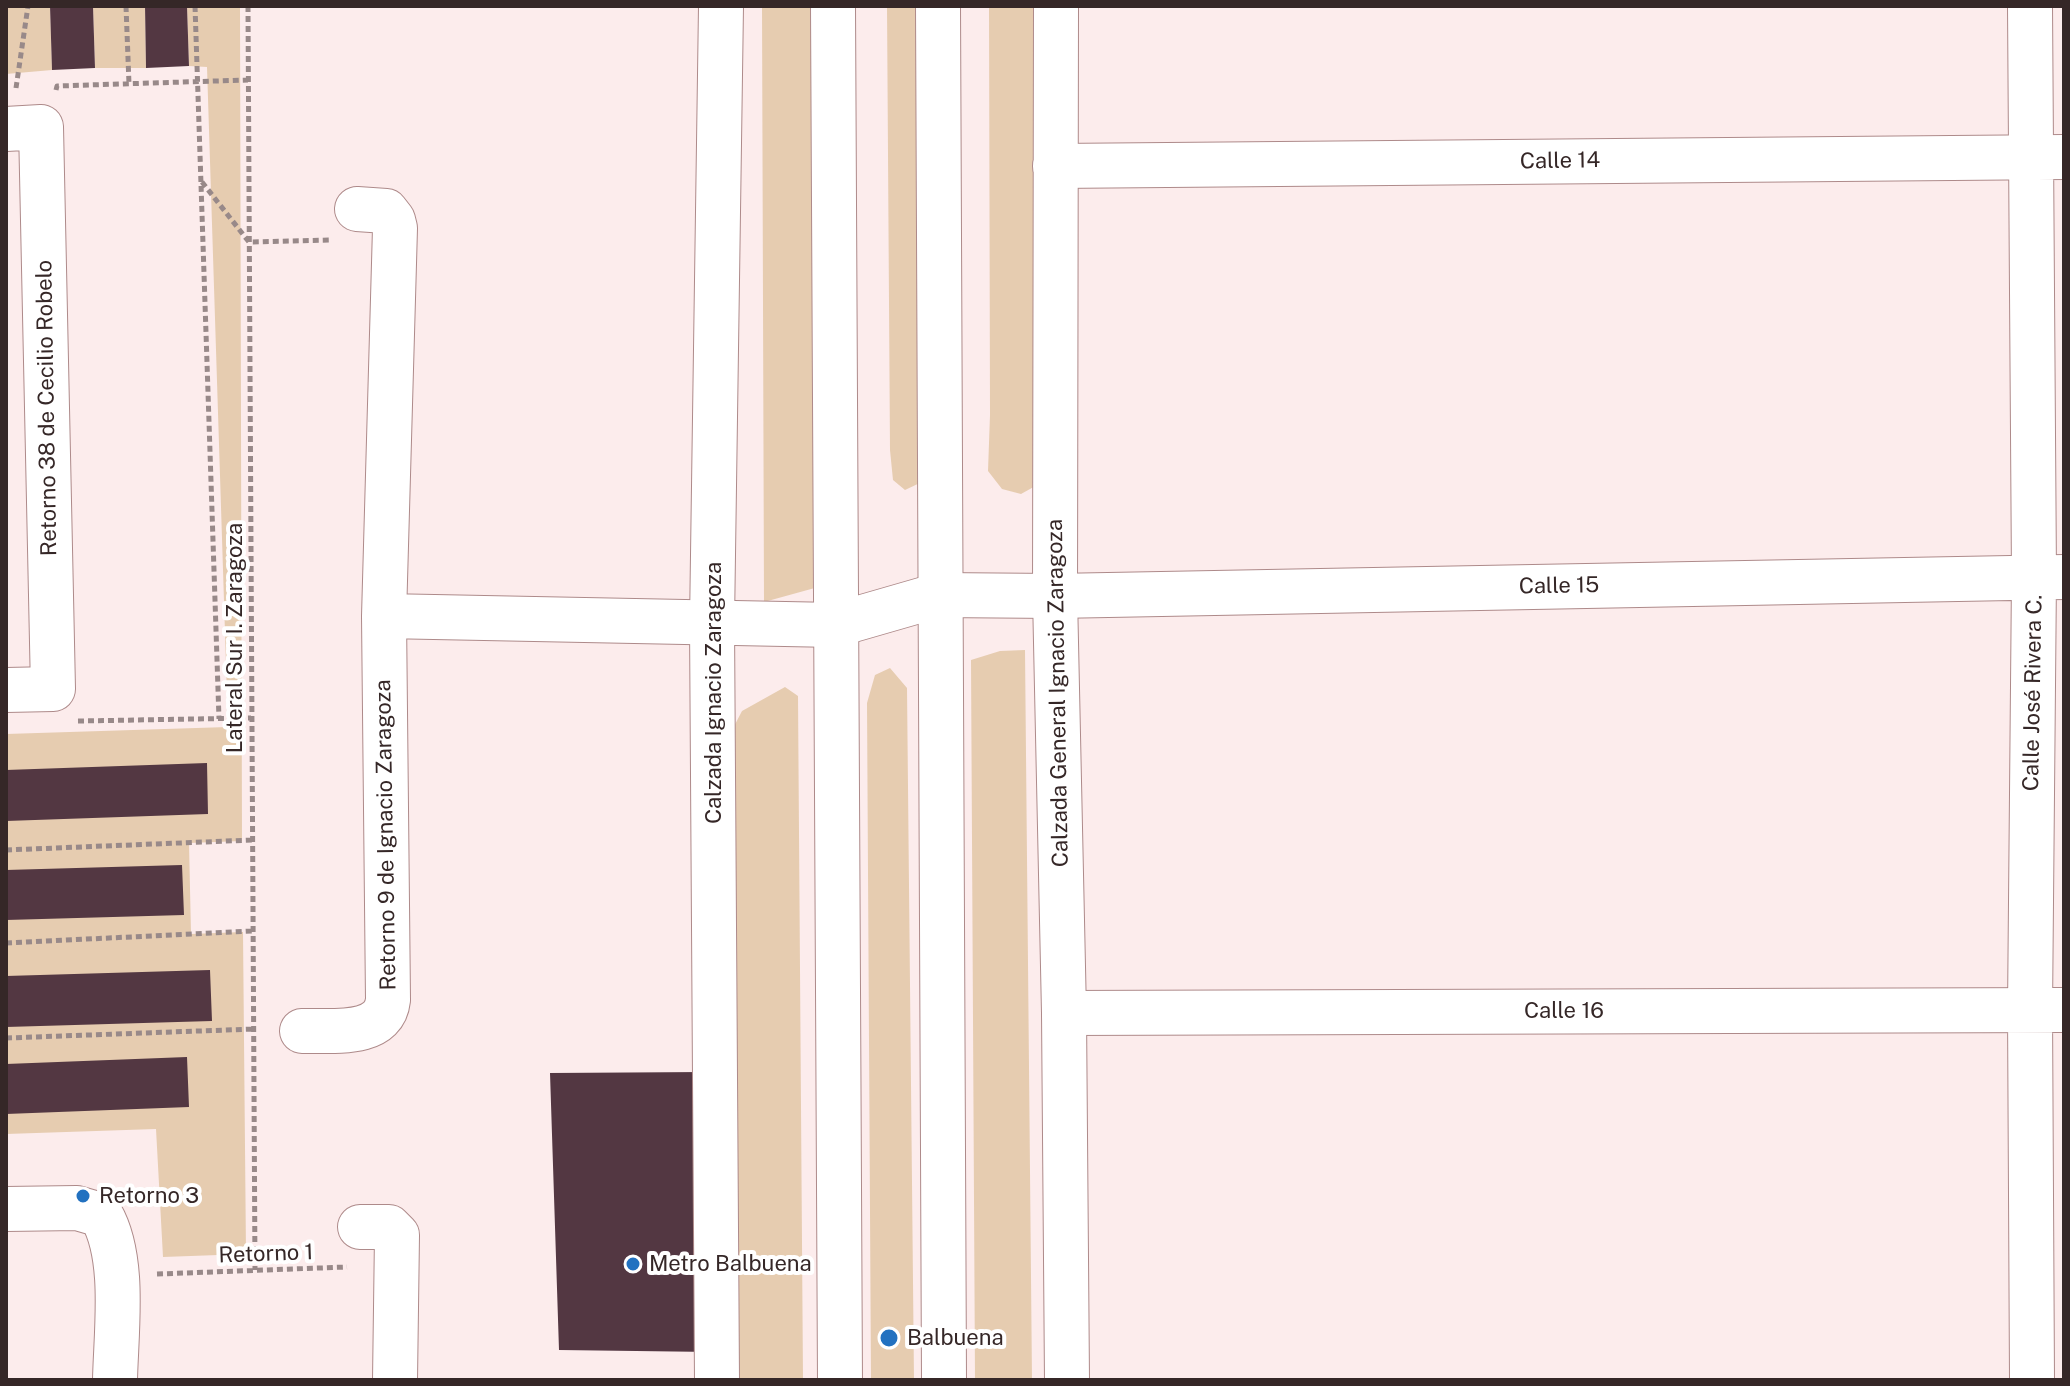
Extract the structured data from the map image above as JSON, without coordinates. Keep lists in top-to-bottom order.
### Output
{
  "streets": {
    "street": [
      "Calle 14",
      "Retorno 38 de Cecilio Robelo",
      "Calle 15",
      "Calzada Ignacio Zaragoza",
      "Calzada General Ignacio Zaragoza",
      "Calle José Rivera C.",
      "Retorno 9 de Ignacio Zaragoza",
      "Calle 16"
    ],
    "path": ["Lateral Sur I. Zaragoza", "Retorno 1"]
  },
  "crossings": [
    ["Calle 14", "Calzada General Ignacio Zaragoza"],
    ["Calle 14", "Calle José Rivera C."],
    ["Calle 15", "Calzada Ignacio Zaragoza"],
    ["Calle 15", "Calzada General Ignacio Zaragoza"],
    ["Calle 15", "Calle José Rivera C."],
    ["Lateral Sur I. Zaragoza", "Retorno 1"],
    ["Calzada General Ignacio Zaragoza", "Calle 16"],
    ["Calle José Rivera C.", "Calle 16"]
  ],
  "places": ["Retorno 3", "Metro Balbuena", "Balbuena"]
}
